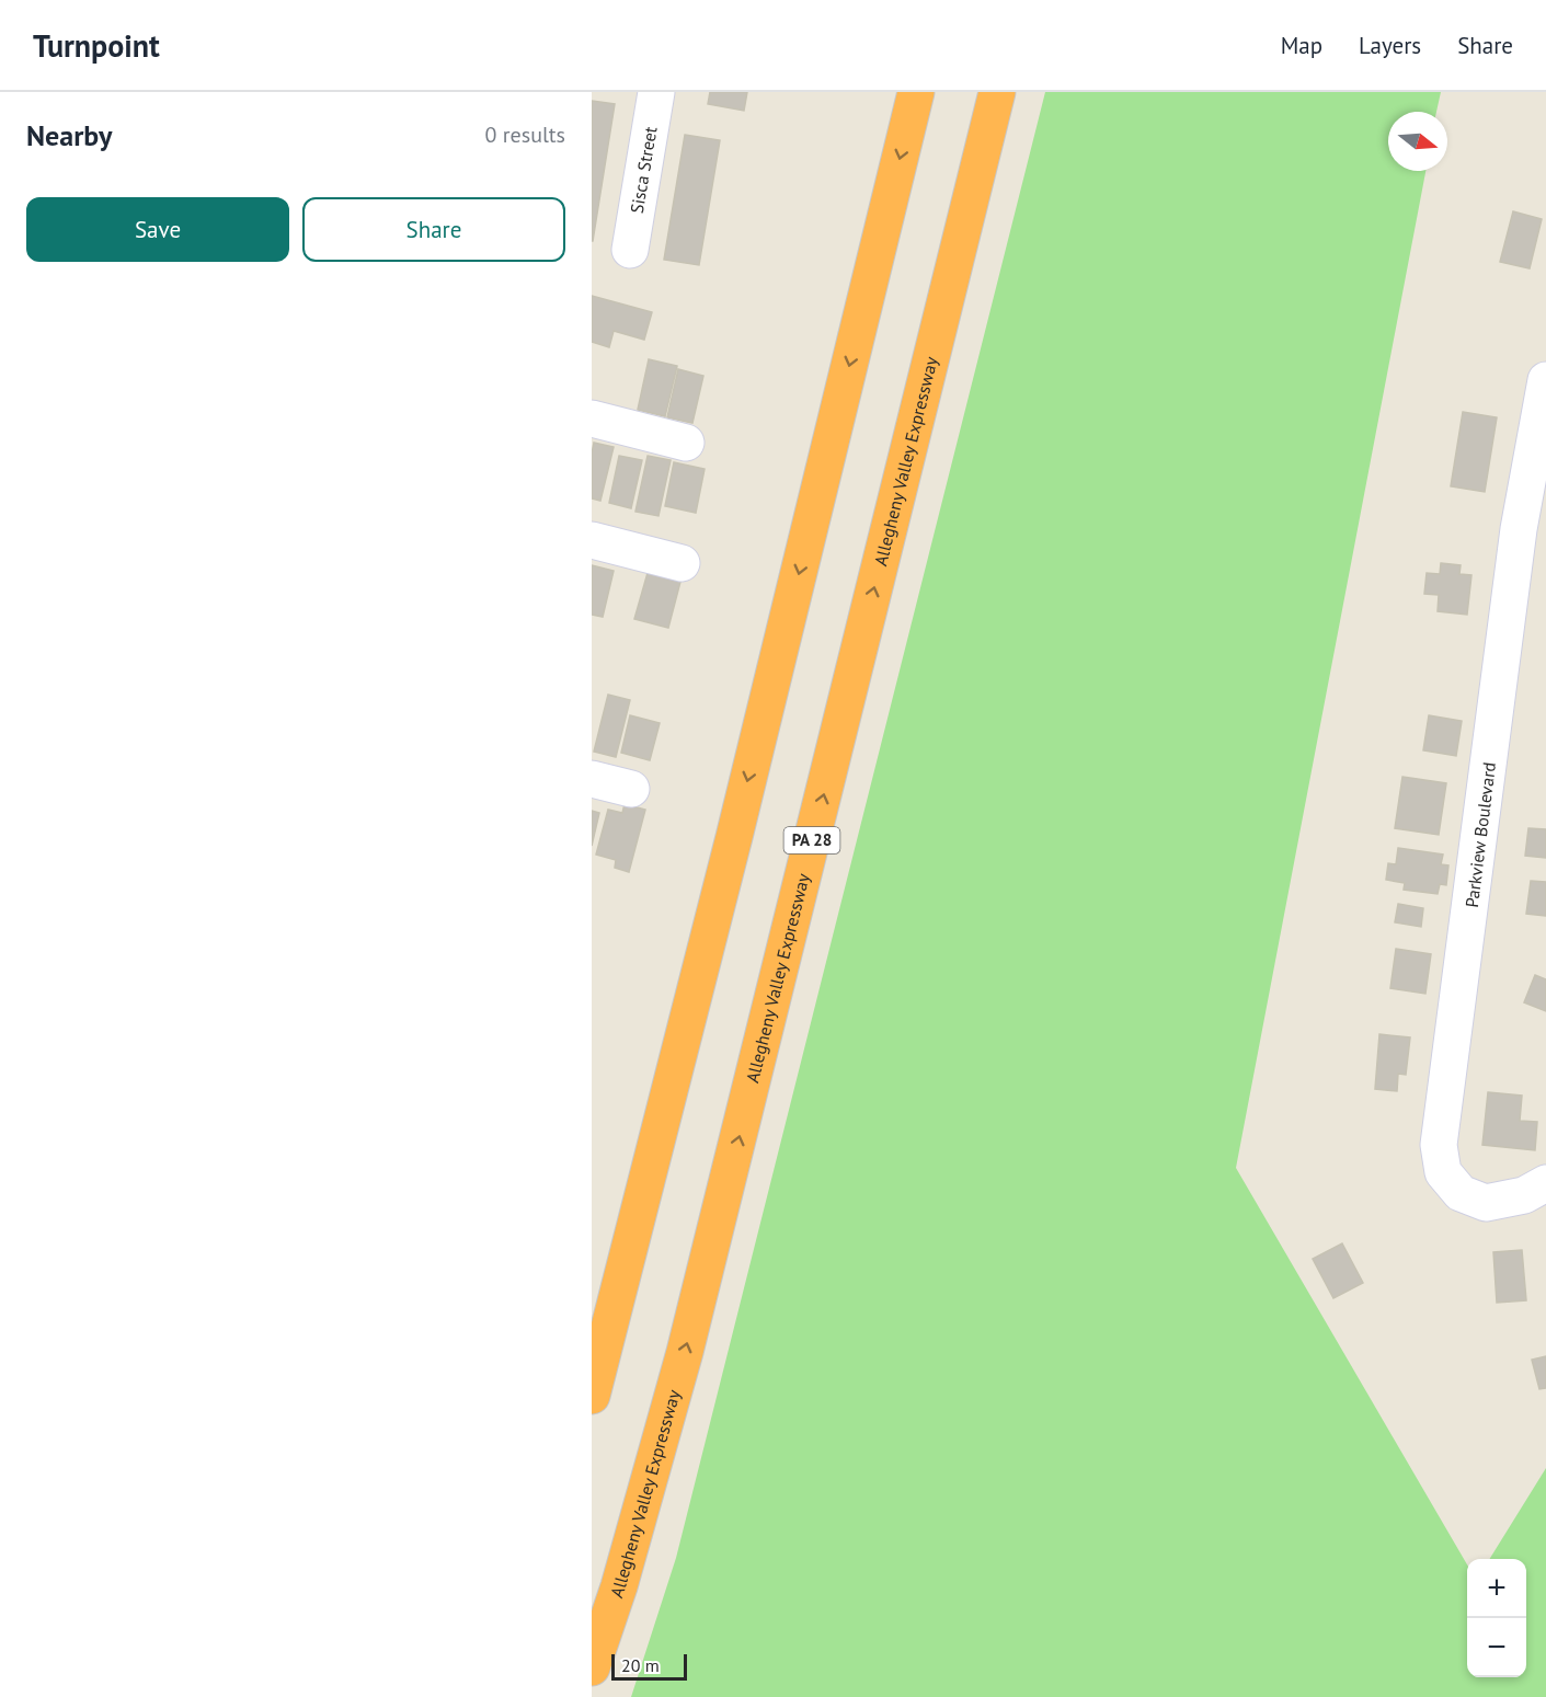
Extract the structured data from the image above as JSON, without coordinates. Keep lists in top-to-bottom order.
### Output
{
  "streets": {
    "highway": ["Allegheny Valley Expressway", "PA 28"],
    "street": ["Sisca Street", "Parkview Boulevard"]
  },
  "scale_bar": "20 m",
  "north": "right",
  "page": {
    "header": "Turnpoint",
    "nav": ["Map", "Layers", "Share"],
    "heading": ["Nearby", "0 results"],
    "buttons": ["Save", "Share"],
    "map_buttons": ["+", "−"],
    "scale": "20 m"
  }
}
